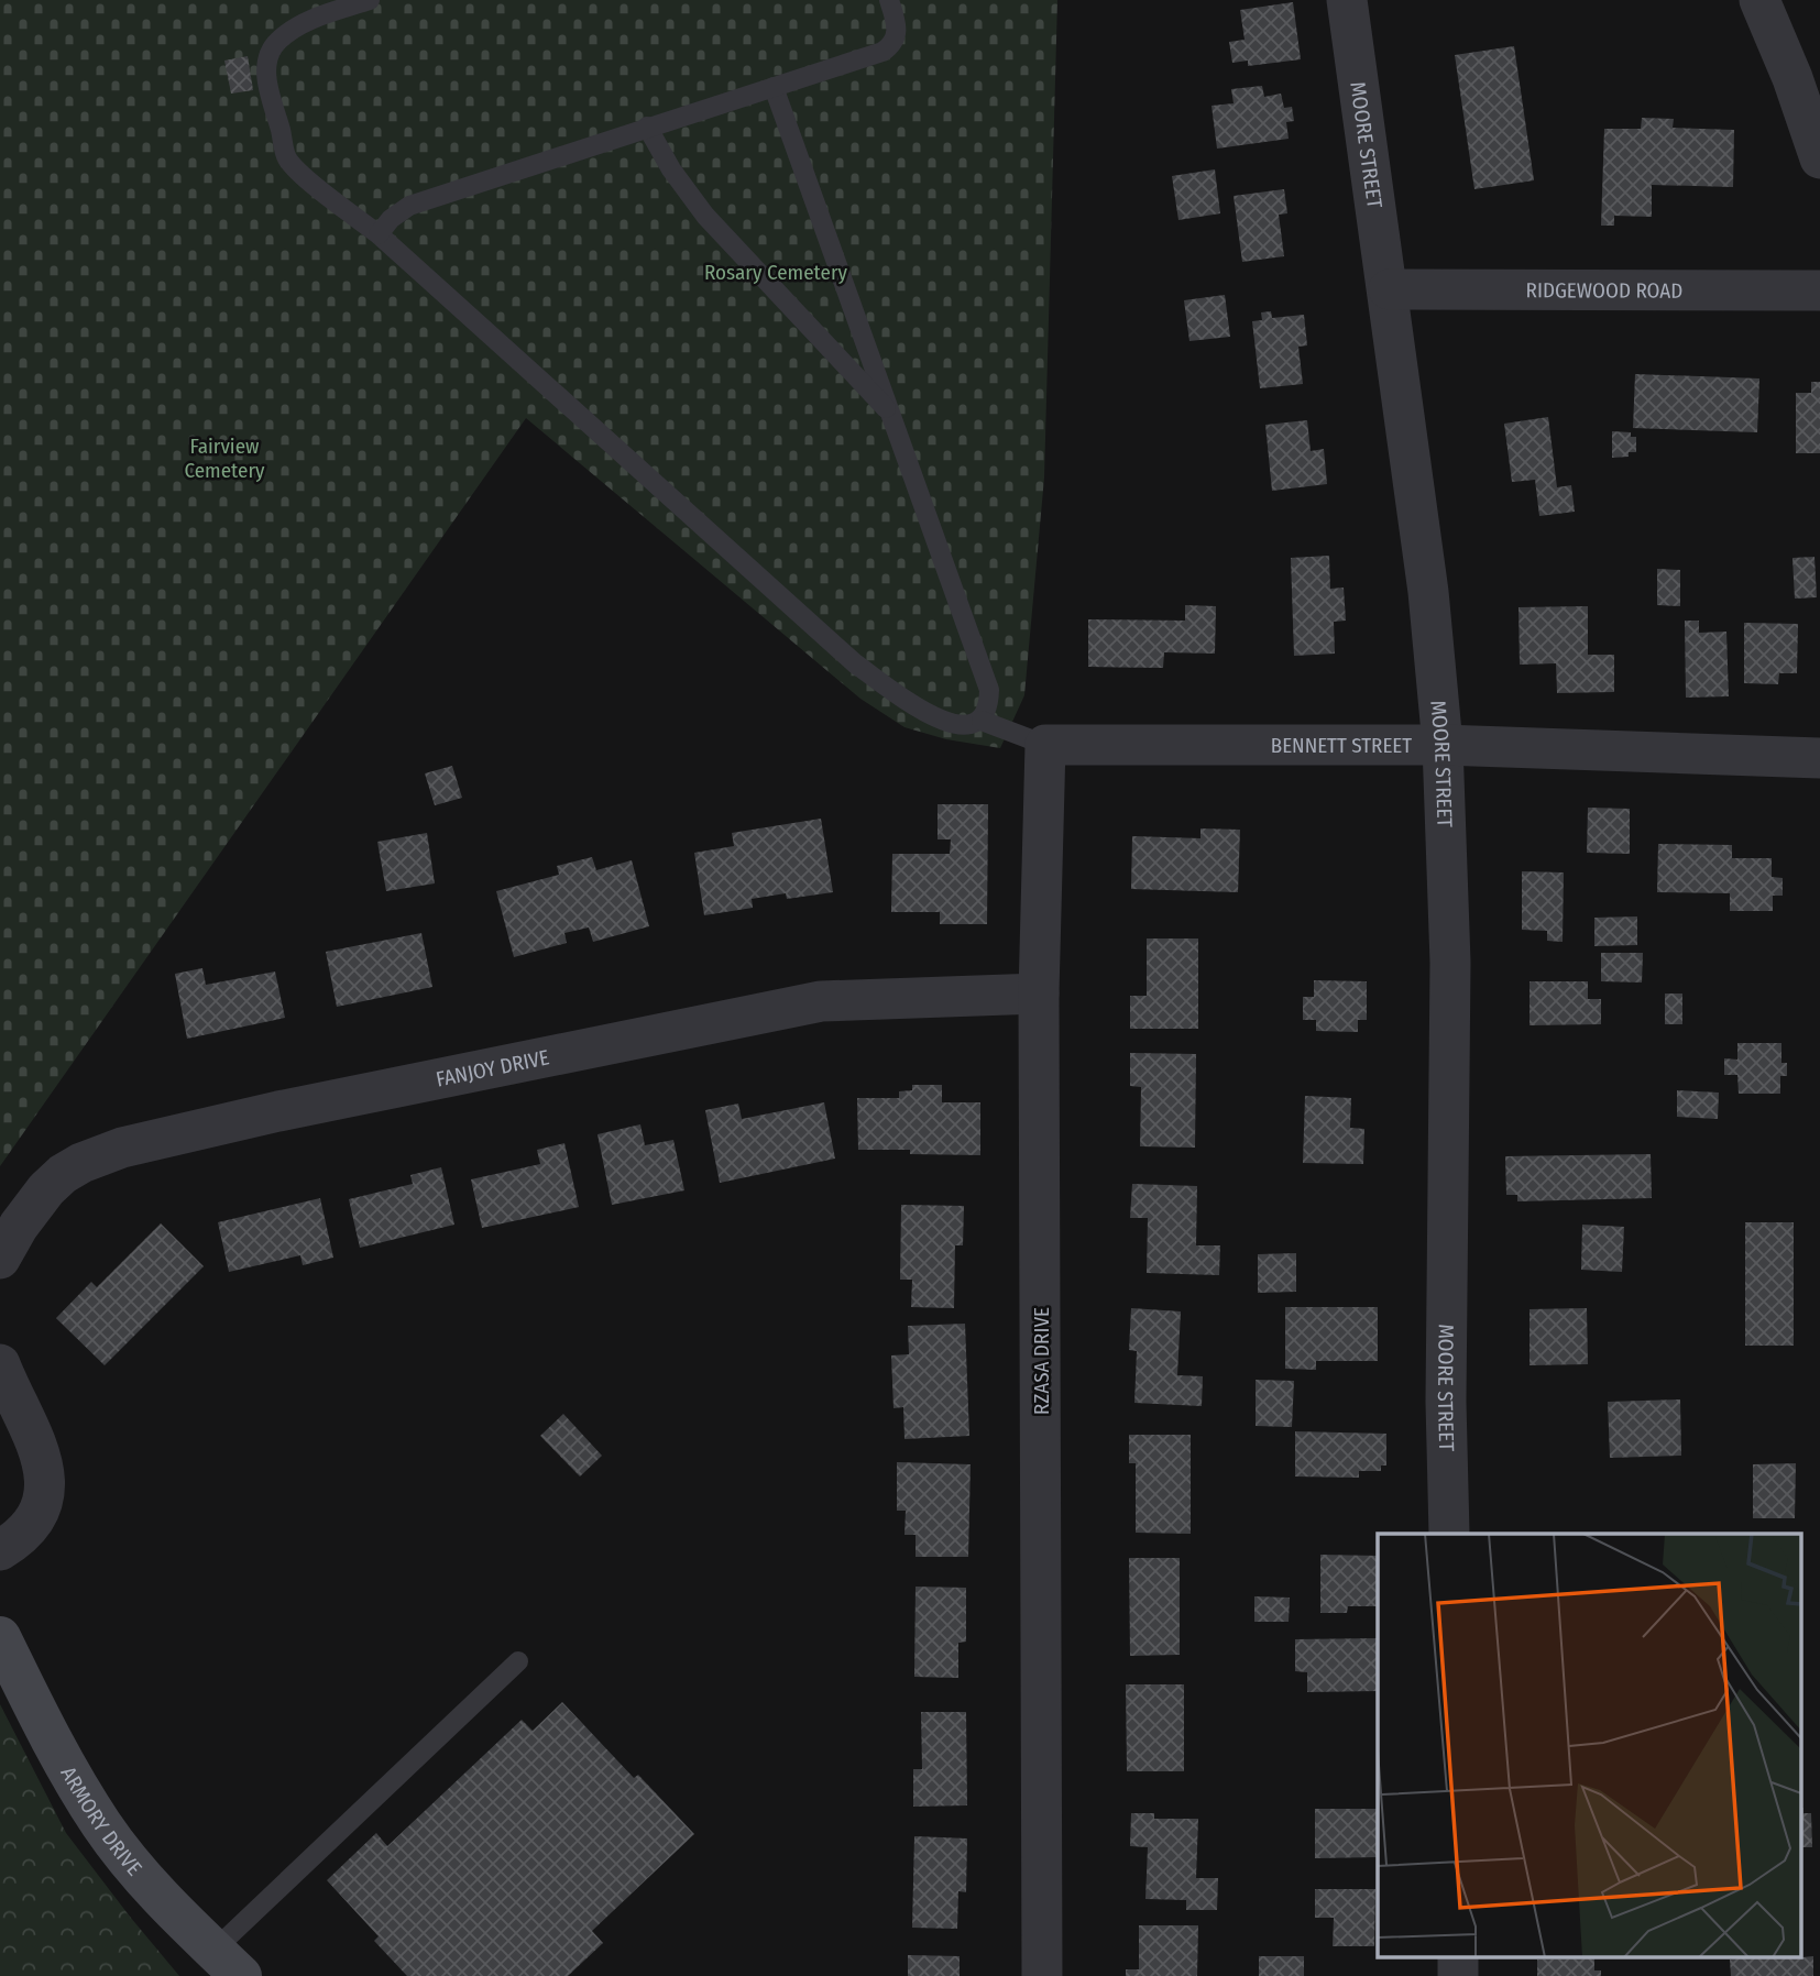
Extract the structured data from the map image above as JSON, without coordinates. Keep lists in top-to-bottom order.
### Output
{
  "streets": {
    "main road": ["ARMORY DRIVE"],
    "street": [
      "MOORE STREET",
      "RIDGEWOOD ROAD",
      "BENNETT STREET",
      "FANJOY DRIVE",
      "RZASA DRIVE"
    ]
  },
  "crossings": [
    ["MOORE STREET", "RIDGEWOOD ROAD"],
    ["MOORE STREET", "BENNETT STREET"],
    ["BENNETT STREET", "RZASA DRIVE"],
    ["FANJOY DRIVE", "RZASA DRIVE"]
  ],
  "parks": ["Rosary Cemetery", "Fairview Cemetery"]
}
